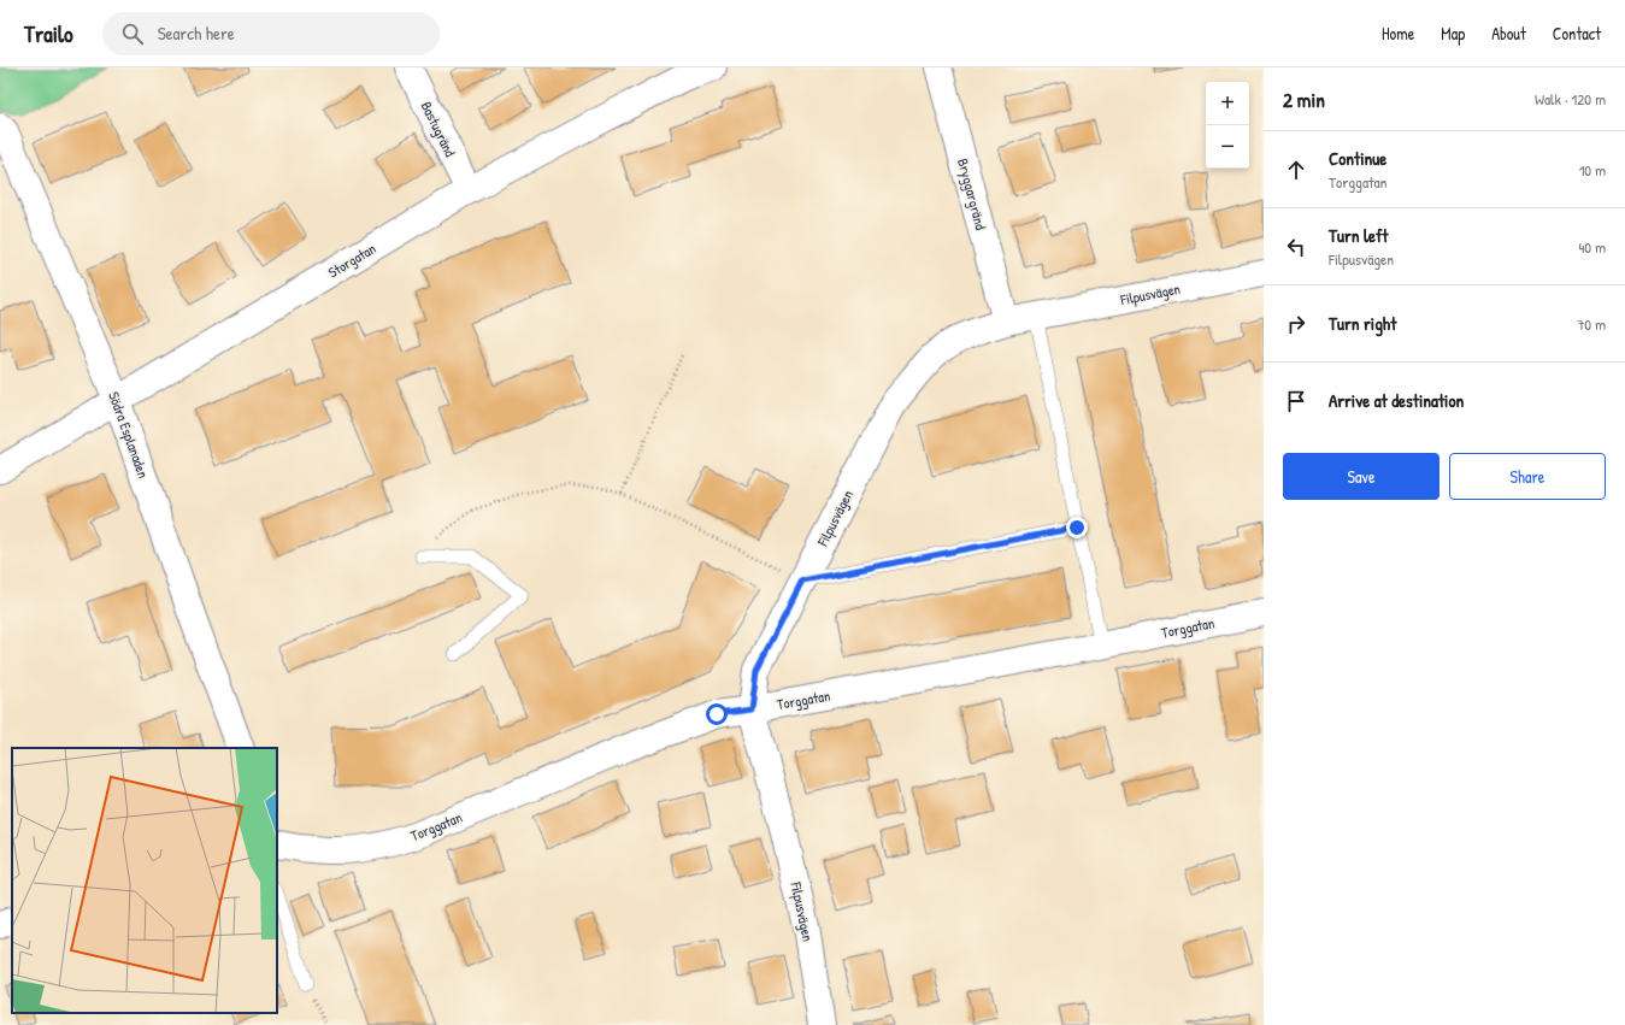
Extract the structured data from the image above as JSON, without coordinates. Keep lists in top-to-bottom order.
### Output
{
  "streets": {
    "street": [
      "Bastugränd",
      "Bryggargränd",
      "Storgatan",
      "Filpusvägen",
      "Södra Esplanaden",
      "Torggatan"
    ]
  },
  "crossings": [
    ["Bastugränd", "Storgatan"],
    ["Bryggargränd", "Filpusvägen"],
    ["Storgatan", "Södra Esplanaden"],
    ["Filpusvägen", "Torggatan"]
  ],
  "page": {
    "header": "Trailo",
    "search": "Search here",
    "nav": [
      "Home",
      "Map",
      "About",
      "Contact"
    ],
    "heading": ["2 min", "Walk · 120 m"],
    "map_buttons": ["+", "−"],
    "list": [
      ["Continue", "Torggatan", "10 m"],
      ["Turn left", "Filpusvägen", "40 m"],
      ["Turn right", "70 m"],
      "Arrive at destination"
    ],
    "buttons": ["Save", "Share"]
  }
}
